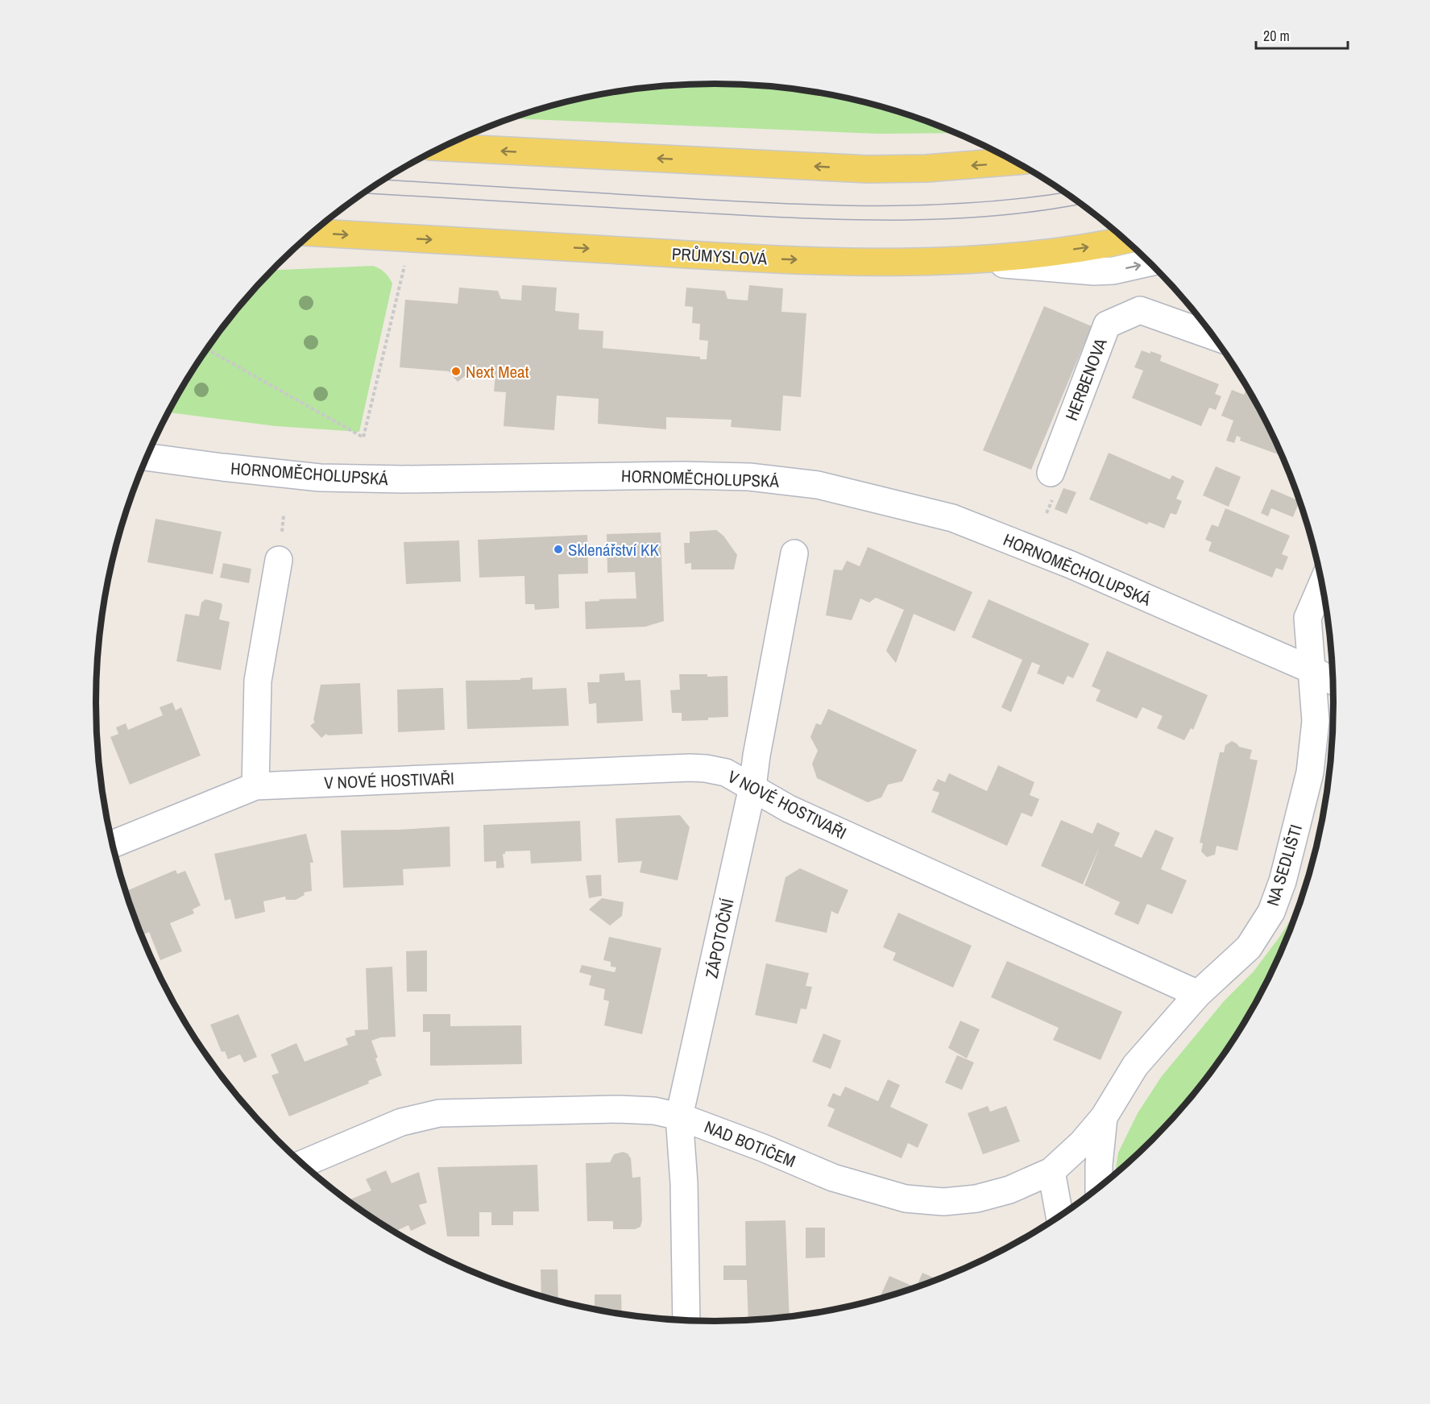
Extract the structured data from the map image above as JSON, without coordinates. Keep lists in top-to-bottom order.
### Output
{
  "streets": {
    "main road": ["PRŮMYSLOVÁ"],
    "street": [
      "HERBENOVA",
      "HORNOMĚCHOLUPSKÁ",
      "V NOVÉ HOSTIVAŘI",
      "NA SEDLIŠTI",
      "ZÁPOTOČNÍ",
      "NAD BOTIČEM"
    ]
  },
  "crossings": [
    ["HORNOMĚCHOLUPSKÁ", "NA SEDLIŠTI"],
    ["V NOVÉ HOSTIVAŘI", "NA SEDLIŠTI"],
    ["V NOVÉ HOSTIVAŘI", "ZÁPOTOČNÍ"],
    ["NA SEDLIŠTI", "NAD BOTIČEM"],
    ["ZÁPOTOČNÍ", "NAD BOTIČEM"]
  ],
  "places": ["Next Meat", "Sklenářství KK"],
  "scale_bar": "20 m"
}
